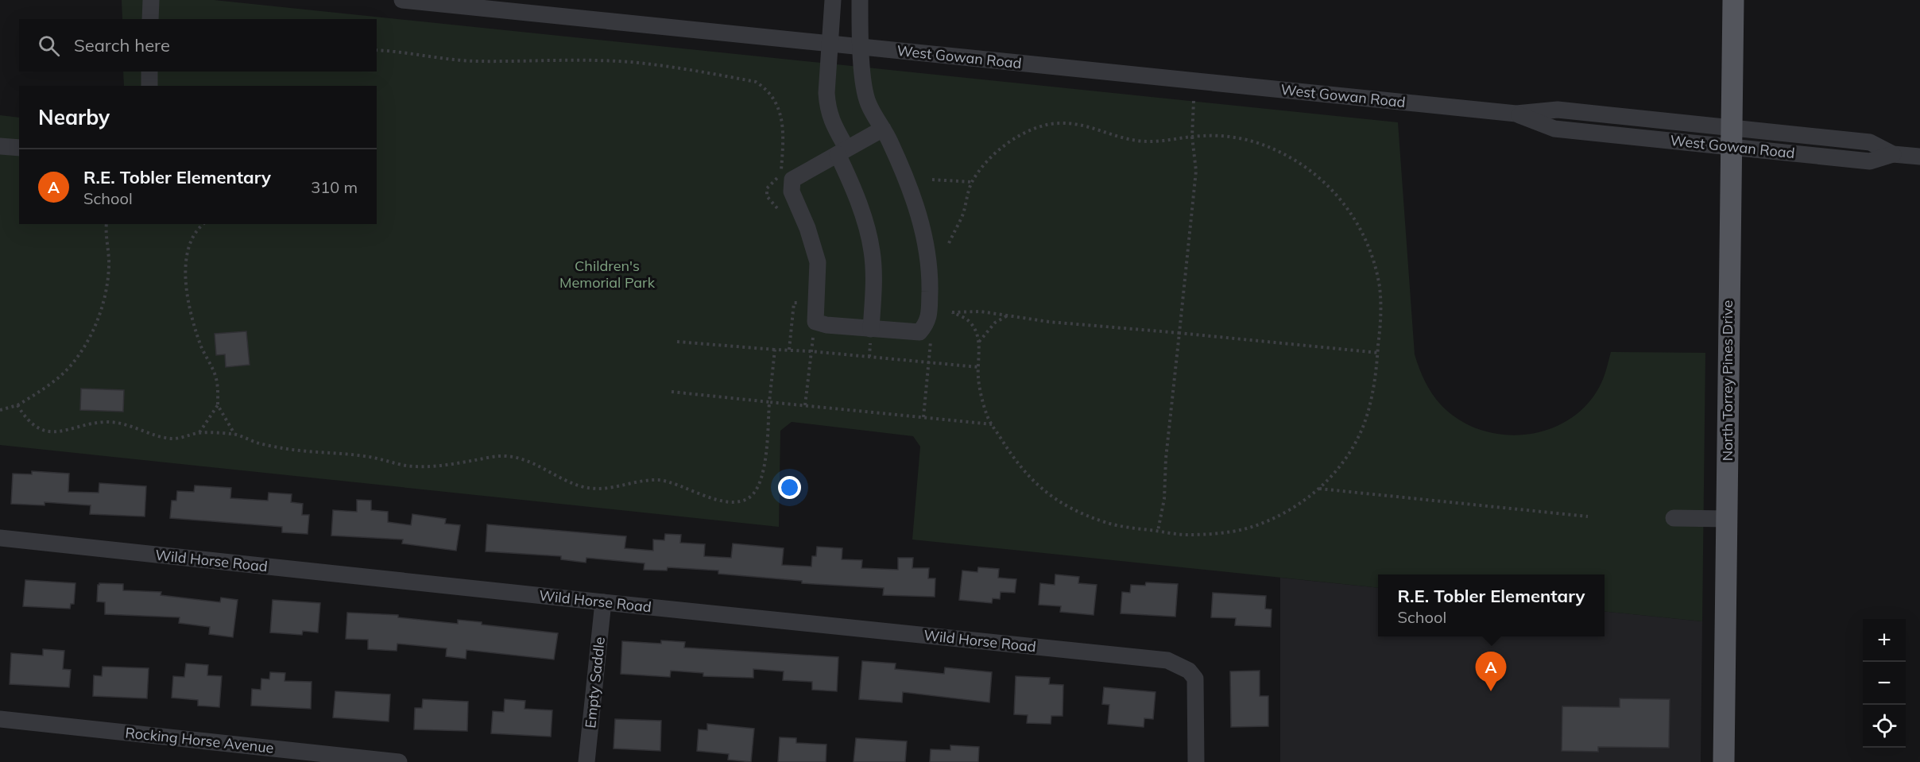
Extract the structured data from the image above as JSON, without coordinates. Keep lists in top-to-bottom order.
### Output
{
  "streets": {
    "main road": ["North Torrey Pines Drive"],
    "street": [
      "West Gowan Road",
      "Wild Horse Road",
      "Empty Saddle",
      "Rocking Horse Avenue"
    ]
  },
  "crossings": [
    ["West Gowan Road", "North Torrey Pines Drive"],
    ["Wild Horse Road", "Empty Saddle"]
  ],
  "parks": ["Children's Memorial Park"],
  "page": {
    "search": "Search here",
    "heading": "Nearby",
    "list": [
      {
        "mark": "A",
        "name": "R.E. Tobler Elementary",
        "note": "School",
        "value": "310 m"
      }
    ],
    "popup": ["R.E. Tobler Elementary", "School"],
    "map_buttons": ["+", "−"],
    "pins": "A"
  }
}
